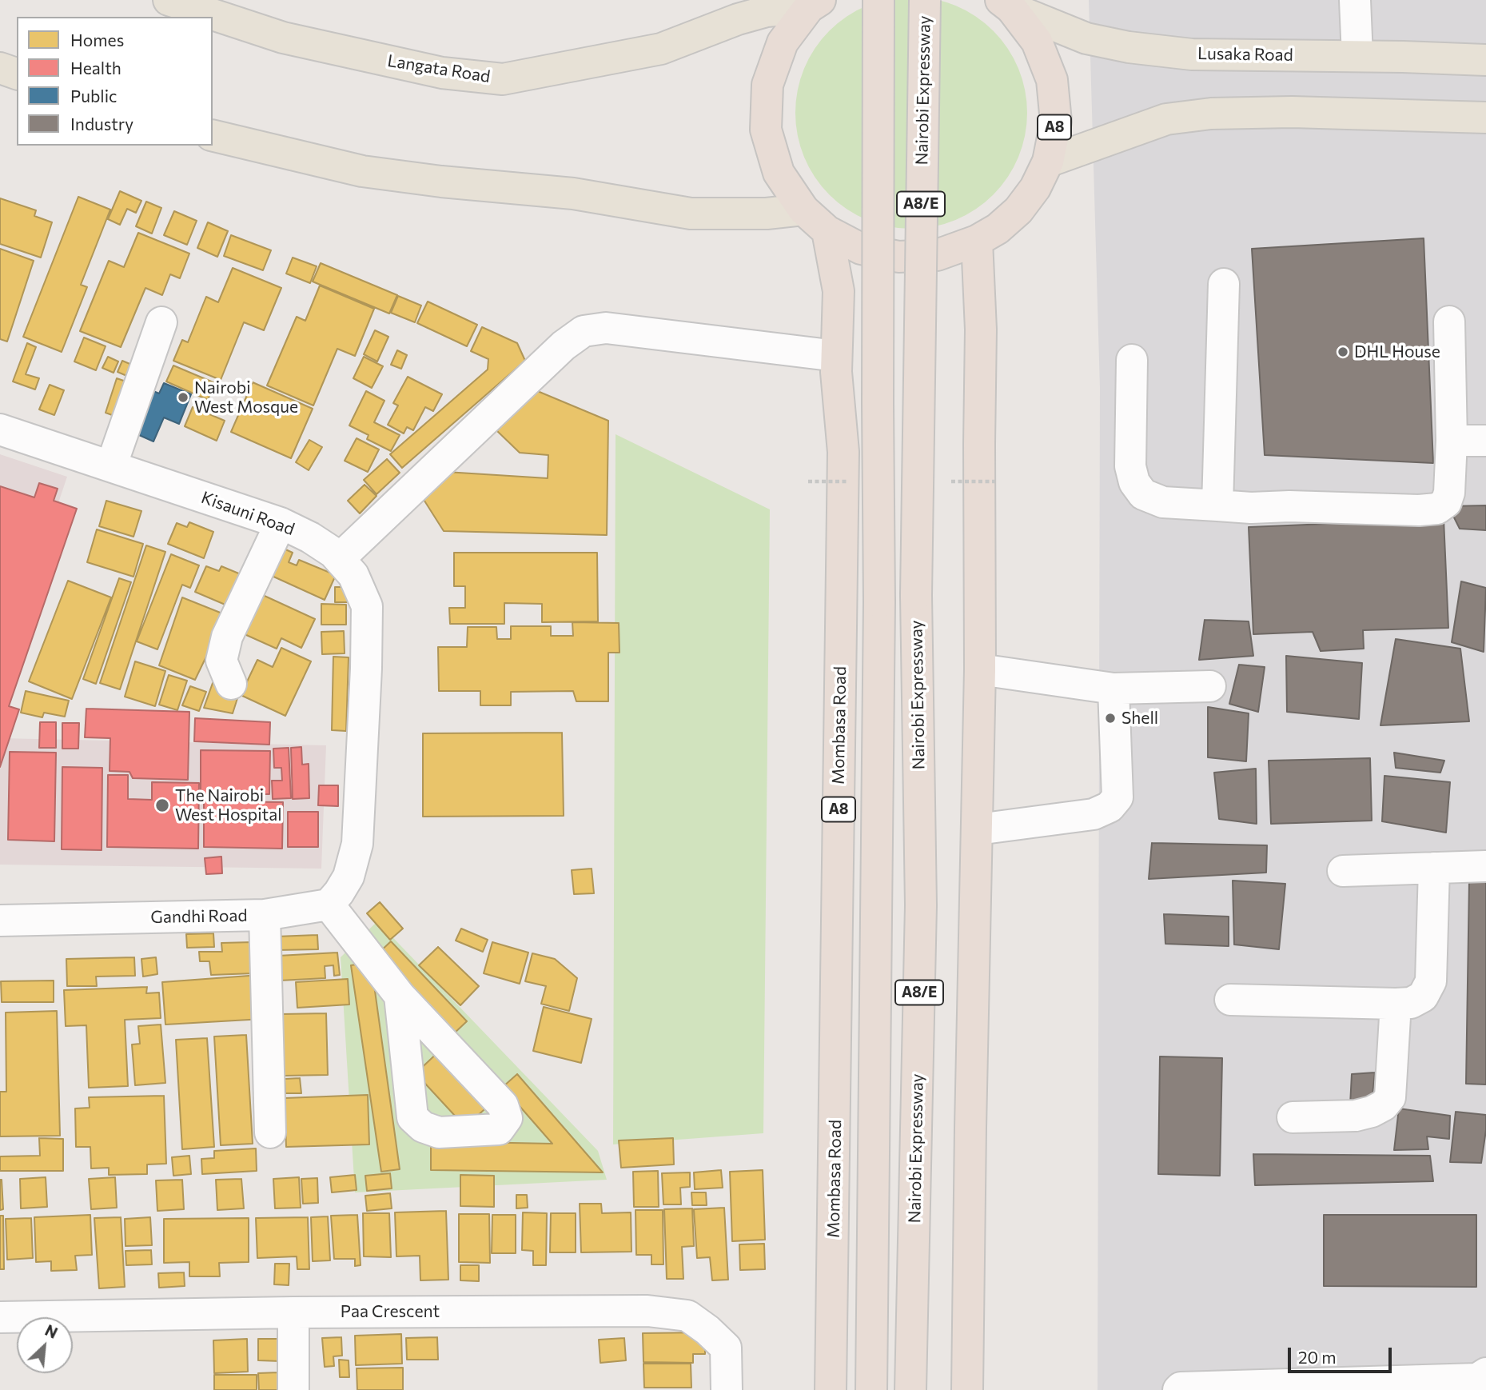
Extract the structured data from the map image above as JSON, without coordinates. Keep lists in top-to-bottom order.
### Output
{
  "streets": {
    "highway": [
      "Nairobi Expressway",
      "A8",
      "A8/E",
      "Mombasa Road"
    ],
    "main road": ["Lusaka Road", "Langata Road"],
    "street": ["Kisauni Road", "Gandhi Road", "Paa Crescent"]
  },
  "crossings": [
    ["Lusaka Road", "A8"],
    ["Langata Road", "A8"],
    ["A8", "Mombasa Road"],
    ["Kisauni Road", "Gandhi Road"]
  ],
  "places": [
    "DHL House",
    "Nairobi West Mosque",
    "Shell",
    "The Nairobi West Hospital"
  ],
  "legend": [
    "Homes",
    "Health",
    "Public",
    "Industry"
  ],
  "scale_bar": "20 m",
  "north": "top right"
}
